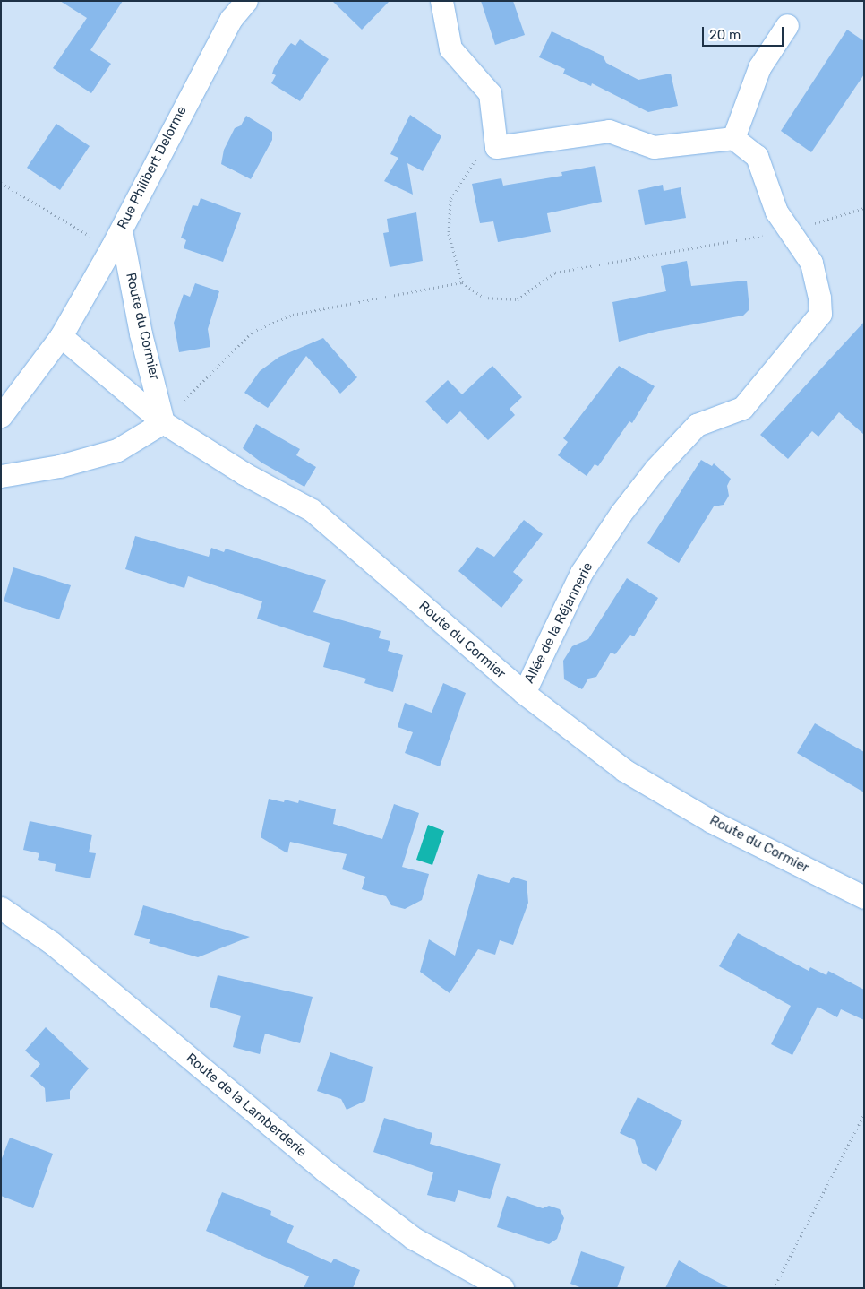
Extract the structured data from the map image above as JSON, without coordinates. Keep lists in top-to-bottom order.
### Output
{
  "streets": {
    "street": [
      "Rue Philibert Delorme",
      "Route du Cormier",
      "Allée de la Réjannerie",
      "Route de la Lamberderie"
    ]
  },
  "crossings": [
    ["Rue Philibert Delorme", "Route du Cormier"],
    ["Route du Cormier", "Allée de la Réjannerie"]
  ],
  "scale_bar": "20 m"
}
